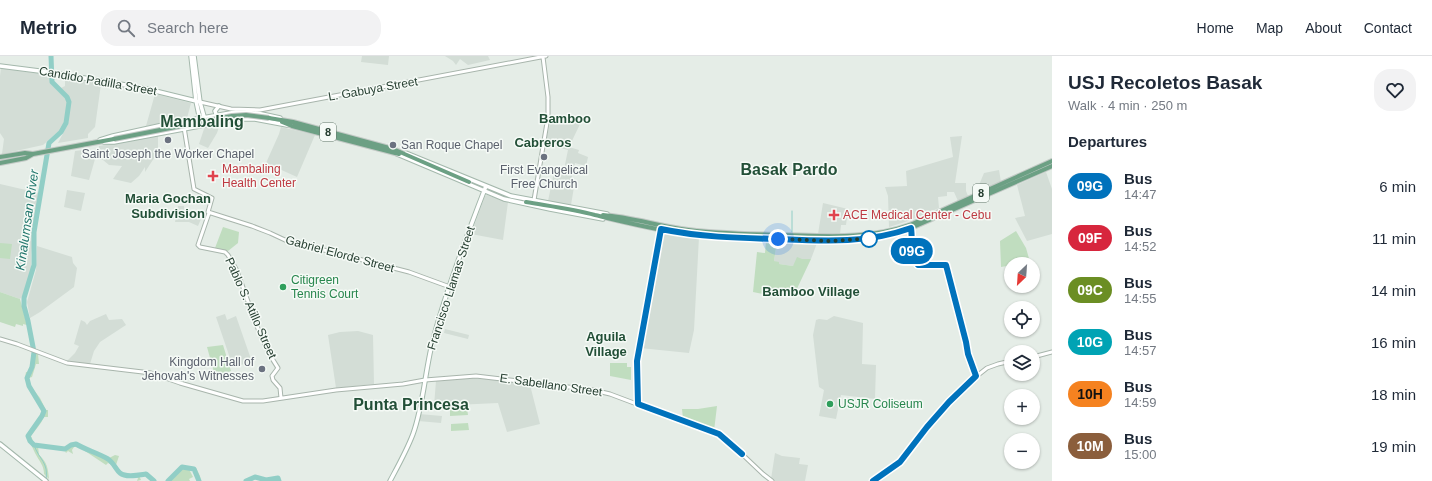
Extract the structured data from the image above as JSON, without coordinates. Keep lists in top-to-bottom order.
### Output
{
  "streets": {
    "main road": ["Candido Padilla Street", "8", "Francisco Llamas Street"],
    "street": [
      "L. Gabuya Street",
      "Gabriel Elorde Street",
      "Pablo S. Atillo Street",
      "E. Sabellano Street"
    ]
  },
  "crossings": [
    ["Candido Padilla Street", "L. Gabuya Street"],
    ["8", "Francisco Llamas Street"],
    ["Gabriel Elorde Street", "Francisco Llamas Street"],
    ["Gabriel Elorde Street", "Pablo S. Atillo Street"],
    ["Francisco Llamas Street", "E. Sabellano Street"],
    ["Pablo S. Atillo Street", "E. Sabellano Street"]
  ],
  "districts": [
    "Bamboo",
    "Mambaling",
    "Cabreros",
    "Basak Pardo",
    "Maria Gochan Subdivision",
    "Bamboo Village",
    "Aguila Village",
    "Punta Princesa"
  ],
  "water": ["Kinalumsan River"],
  "places": {
    "other": [
      "Saint Joseph the Worker Chapel",
      "San Roque Chapel",
      "First Evangelical Free Church",
      "Citigreen Tennis Court",
      "Kingdom Hall of Jehovah's Witnesses",
      "USJR Coliseum"
    ],
    "health": ["Mambaling Health Center", "ACE Medical Center - Cebu"]
  },
  "lines": ["bus line 09G"],
  "north": "bottom left",
  "page": {
    "header": "Metrio",
    "search": "Search here",
    "nav": [
      "Home",
      "Map",
      "About",
      "Contact"
    ],
    "on_map": "09G",
    "heading": [
      ["USJ Recoletos Basak", "Walk · 4 min · 250 m"],
      "Departures"
    ],
    "list": [
      {
        "mark": "09G",
        "name": "Bus",
        "note": "14:47",
        "value": "6 min"
      },
      {
        "mark": "09F",
        "name": "Bus",
        "note": "14:52",
        "value": "11 min"
      },
      {
        "mark": "09C",
        "name": "Bus",
        "note": "14:55",
        "value": "14 min"
      },
      {
        "mark": "10G",
        "name": "Bus",
        "note": "14:57",
        "value": "16 min"
      },
      {
        "mark": "10H",
        "name": "Bus",
        "note": "14:59",
        "value": "18 min"
      },
      {
        "mark": "10M",
        "name": "Bus",
        "note": "15:00",
        "value": "19 min"
      }
    ],
    "map_buttons": ["+", "−"]
  }
}
